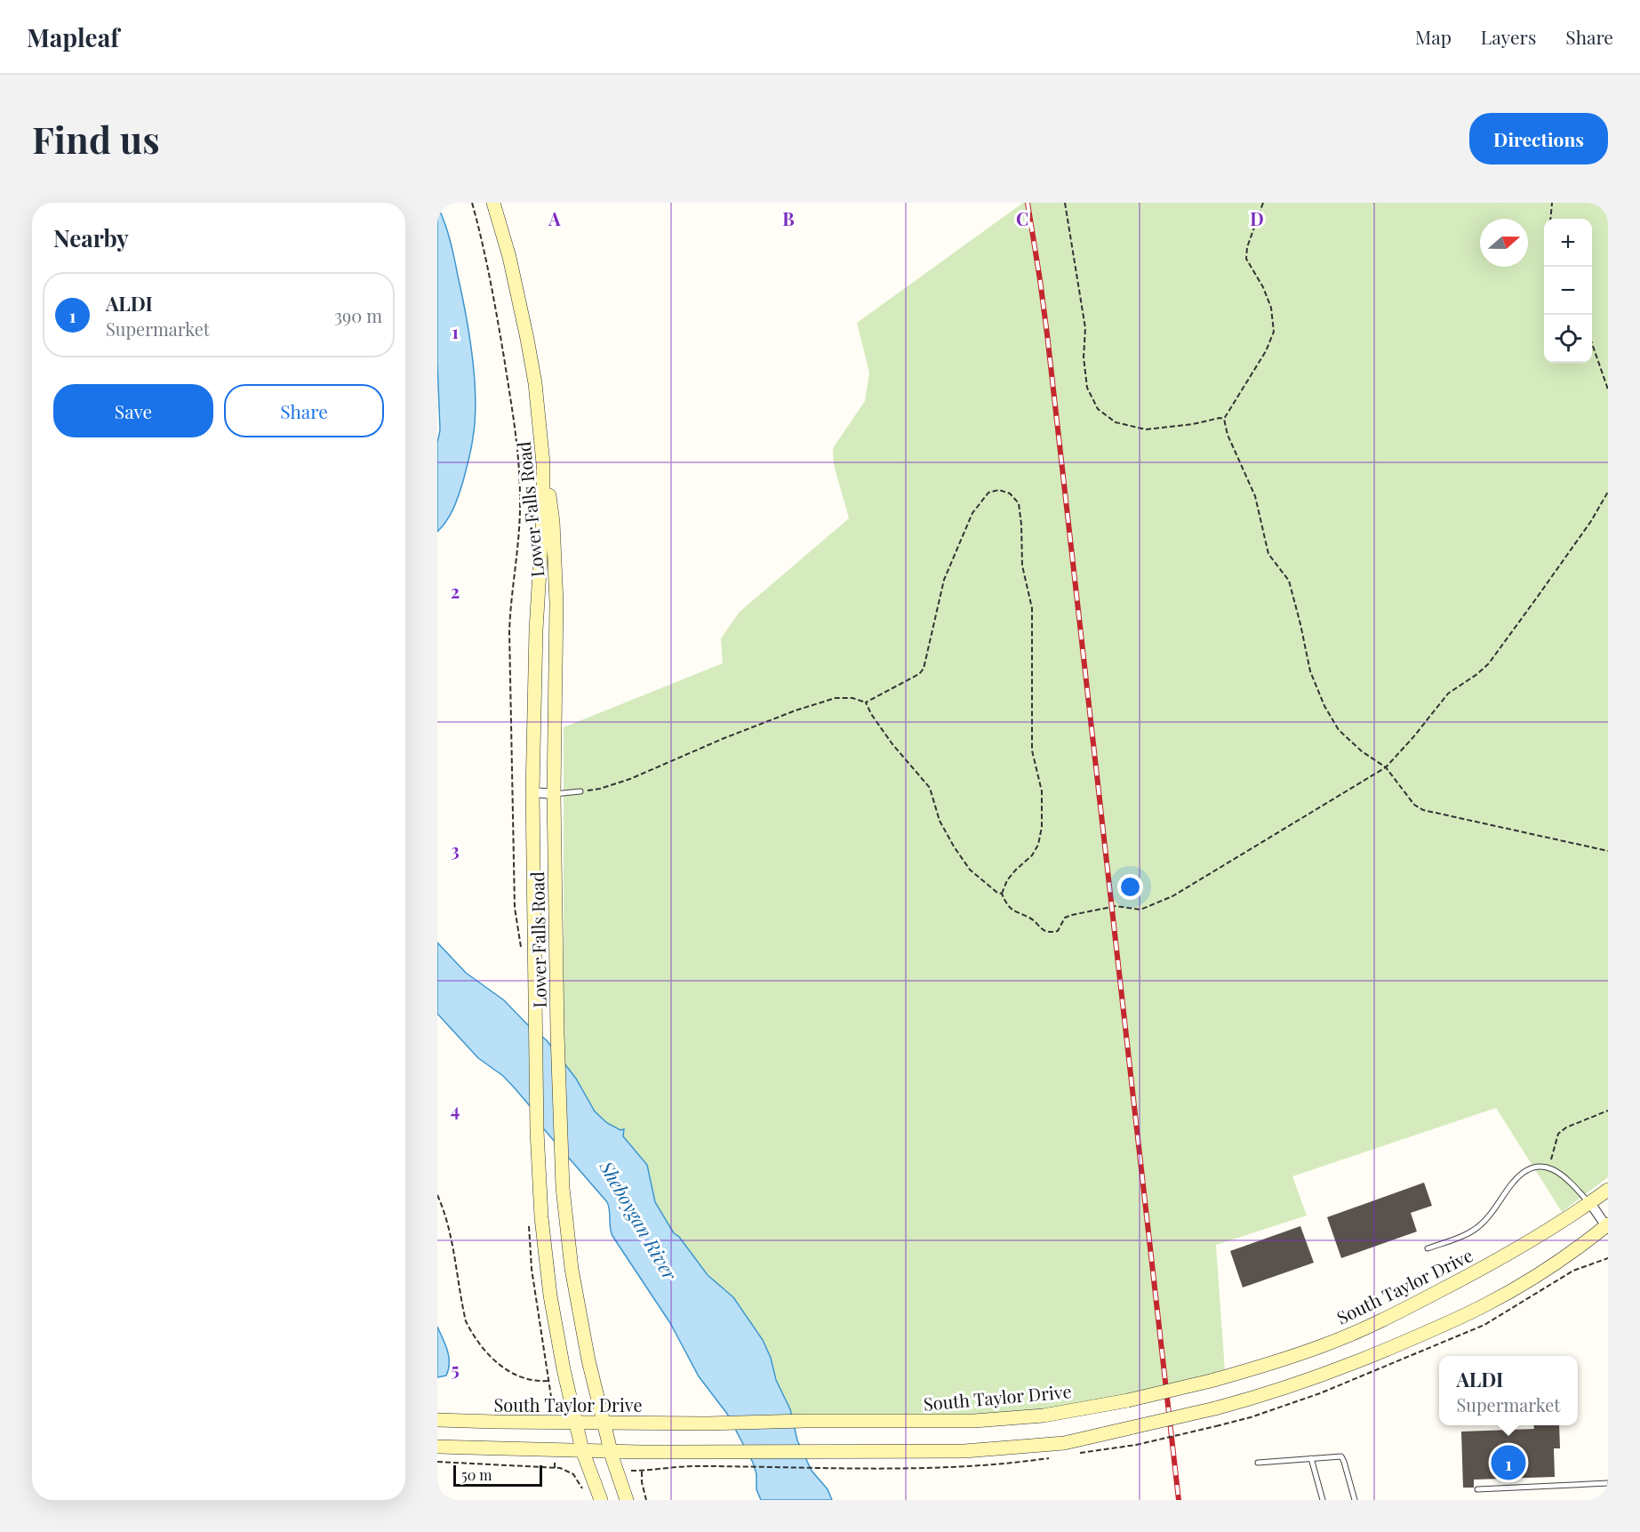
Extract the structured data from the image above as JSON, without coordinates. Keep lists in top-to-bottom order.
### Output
{
  "streets": {
    "main road": ["Lower Falls Road", "South Taylor Drive"]
  },
  "crossings": [
    ["Lower Falls Road", "South Taylor Drive"]
  ],
  "water": ["Sheboygan River"],
  "scale_bar": "50 m",
  "north": "right",
  "page": {
    "header": "Mapleaf",
    "nav": ["Map", "Layers", "Share"],
    "buttons": [
      "Directions",
      ["Save", "Share"]
    ],
    "title": "Find us",
    "heading": "Nearby",
    "map_buttons": ["+", "−"],
    "list": [
      {
        "mark": "1",
        "name": "ALDI",
        "note": "Supermarket",
        "value": "390 m"
      }
    ],
    "popup": ["ALDI", "Supermarket"],
    "pins": "1",
    "scale": "50 m"
  },
  "grid": {
    "columns": [
      "A",
      "B",
      "C",
      "D"
    ],
    "rows": [
      "1",
      "2",
      "3",
      "4",
      "5"
    ]
  }
}
